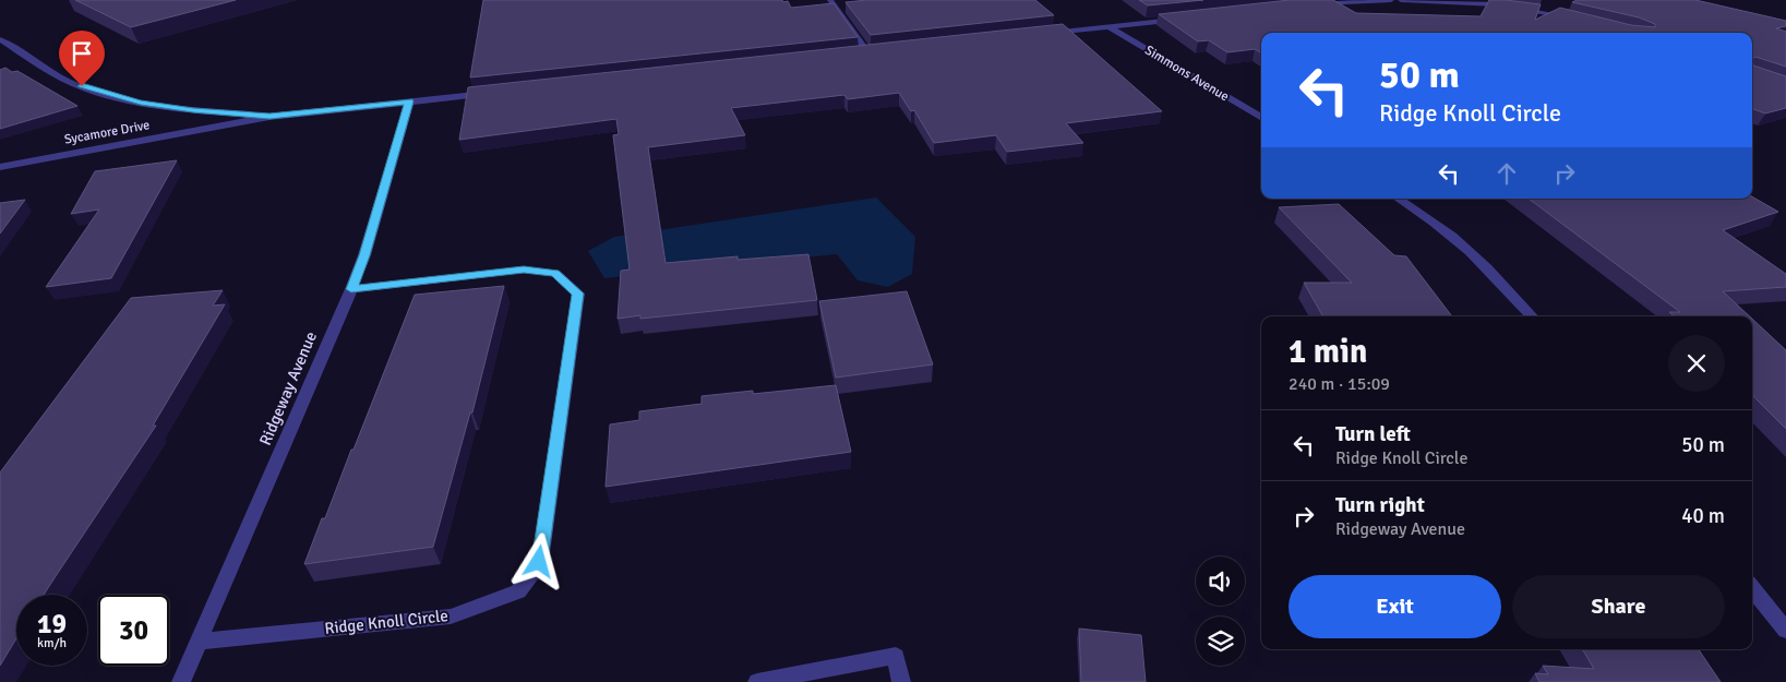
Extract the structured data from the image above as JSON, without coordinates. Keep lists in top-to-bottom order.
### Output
{
  "streets": {
    "street": [
      "Simmons Avenue",
      "Sycamore Drive",
      "Ridgeway Avenue",
      "Ridge Knoll Circle"
    ]
  },
  "crossings": [
    ["Sycamore Drive", "Ridgeway Avenue"],
    ["Ridgeway Avenue", "Ridge Knoll Circle"]
  ],
  "page": {
    "turn": ["50 m", "Ridge Knoll Circle"],
    "heading": ["1 min", "240 m · 15:09"],
    "list": [
      {
        "name": "Turn left",
        "note": "Ridge Knoll Circle",
        "value": "50 m"
      },
      {
        "name": "Turn right",
        "note": "Ridgeway Avenue",
        "value": "40 m"
      }
    ],
    "buttons": ["Exit", "Share"],
    "speed": "19 km/h",
    "limit": "30"
  }
}
